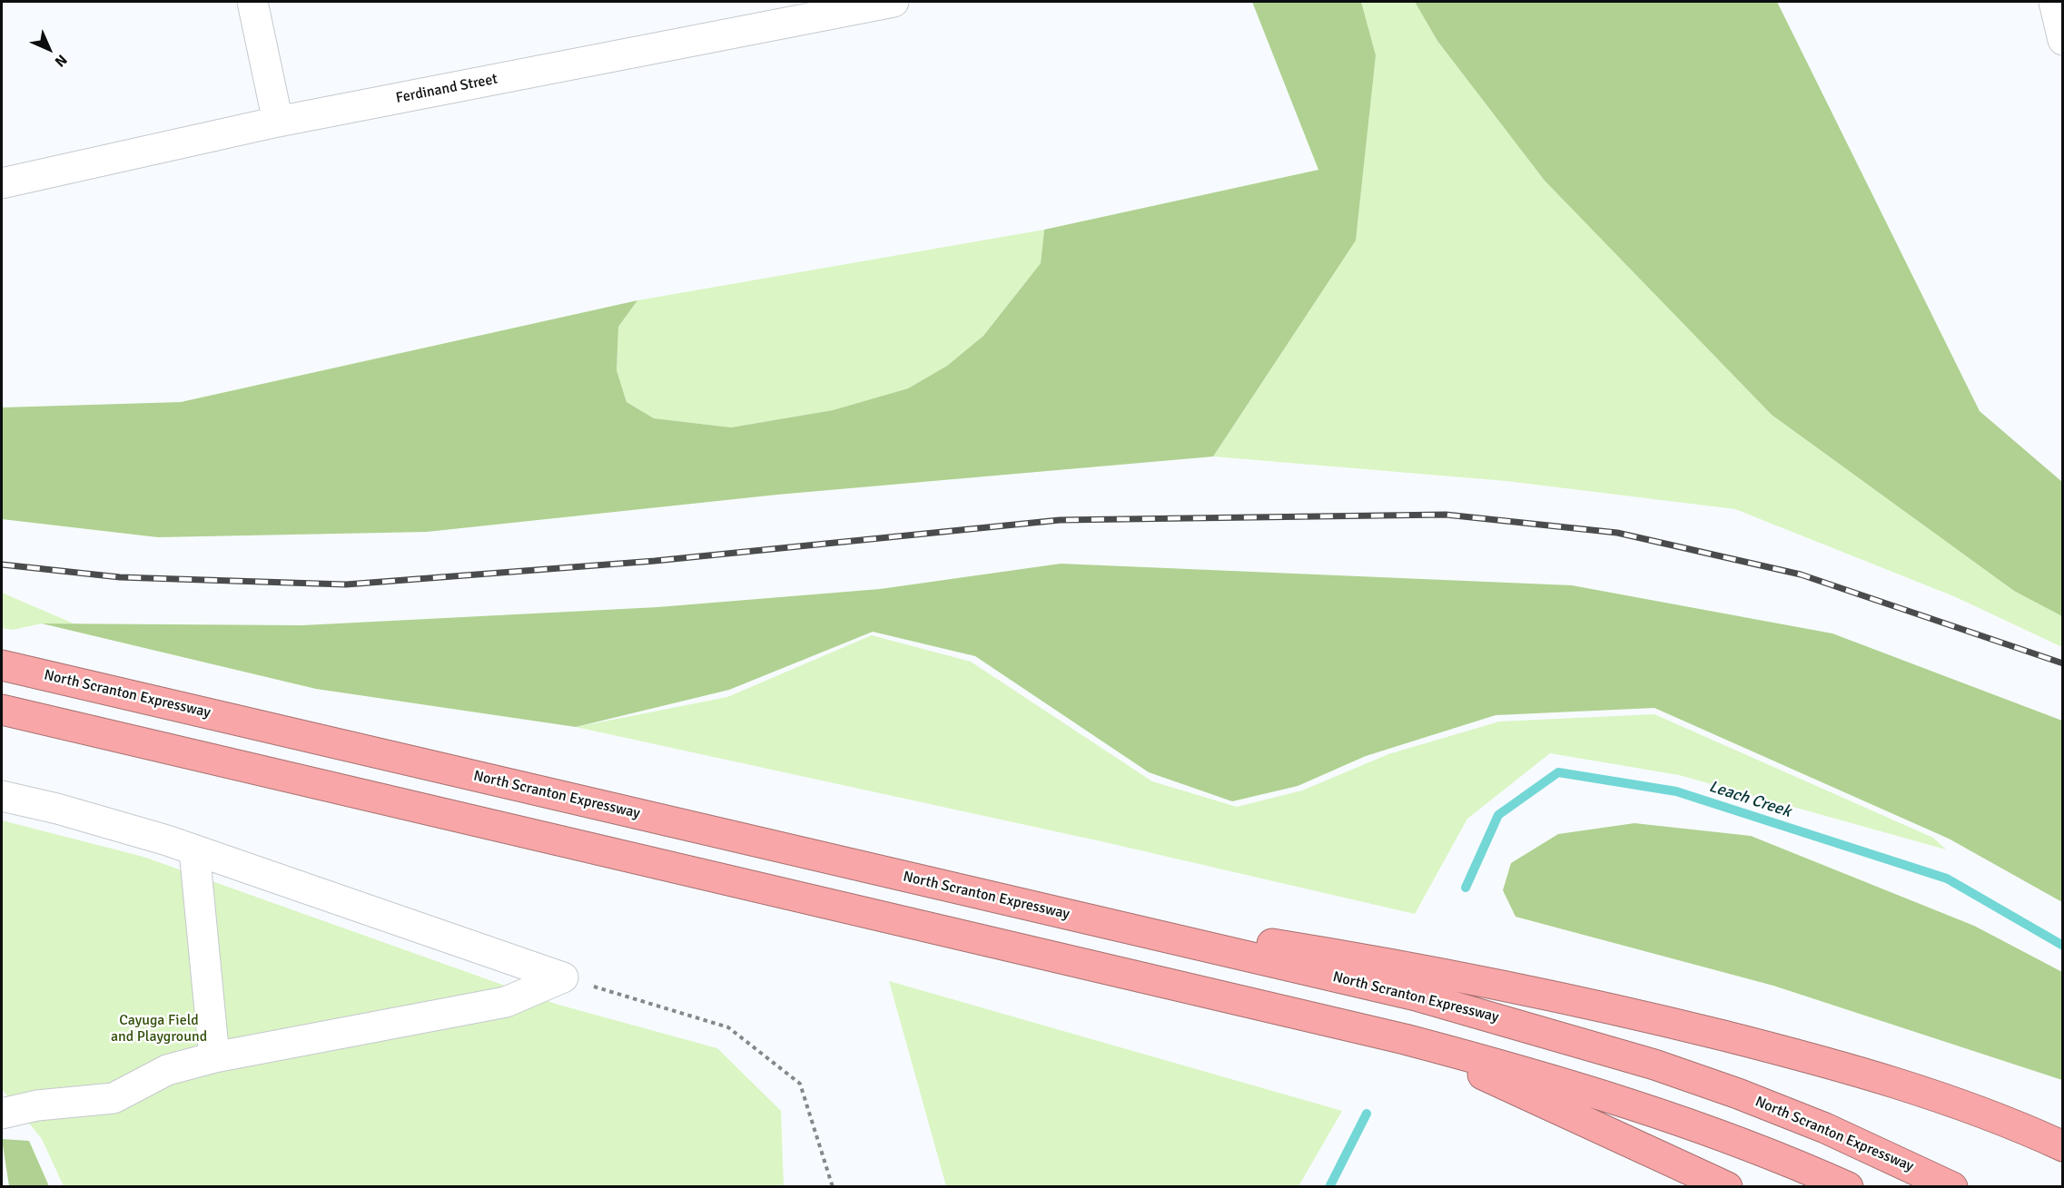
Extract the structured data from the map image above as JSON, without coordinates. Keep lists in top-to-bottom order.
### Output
{
  "streets": {
    "highway": ["North Scranton Expressway"],
    "street": ["Ferdinand Street"]
  },
  "water": ["Leach Creek"],
  "parks": ["Cayuga Field and Playground"],
  "north": "bottom right"
}
